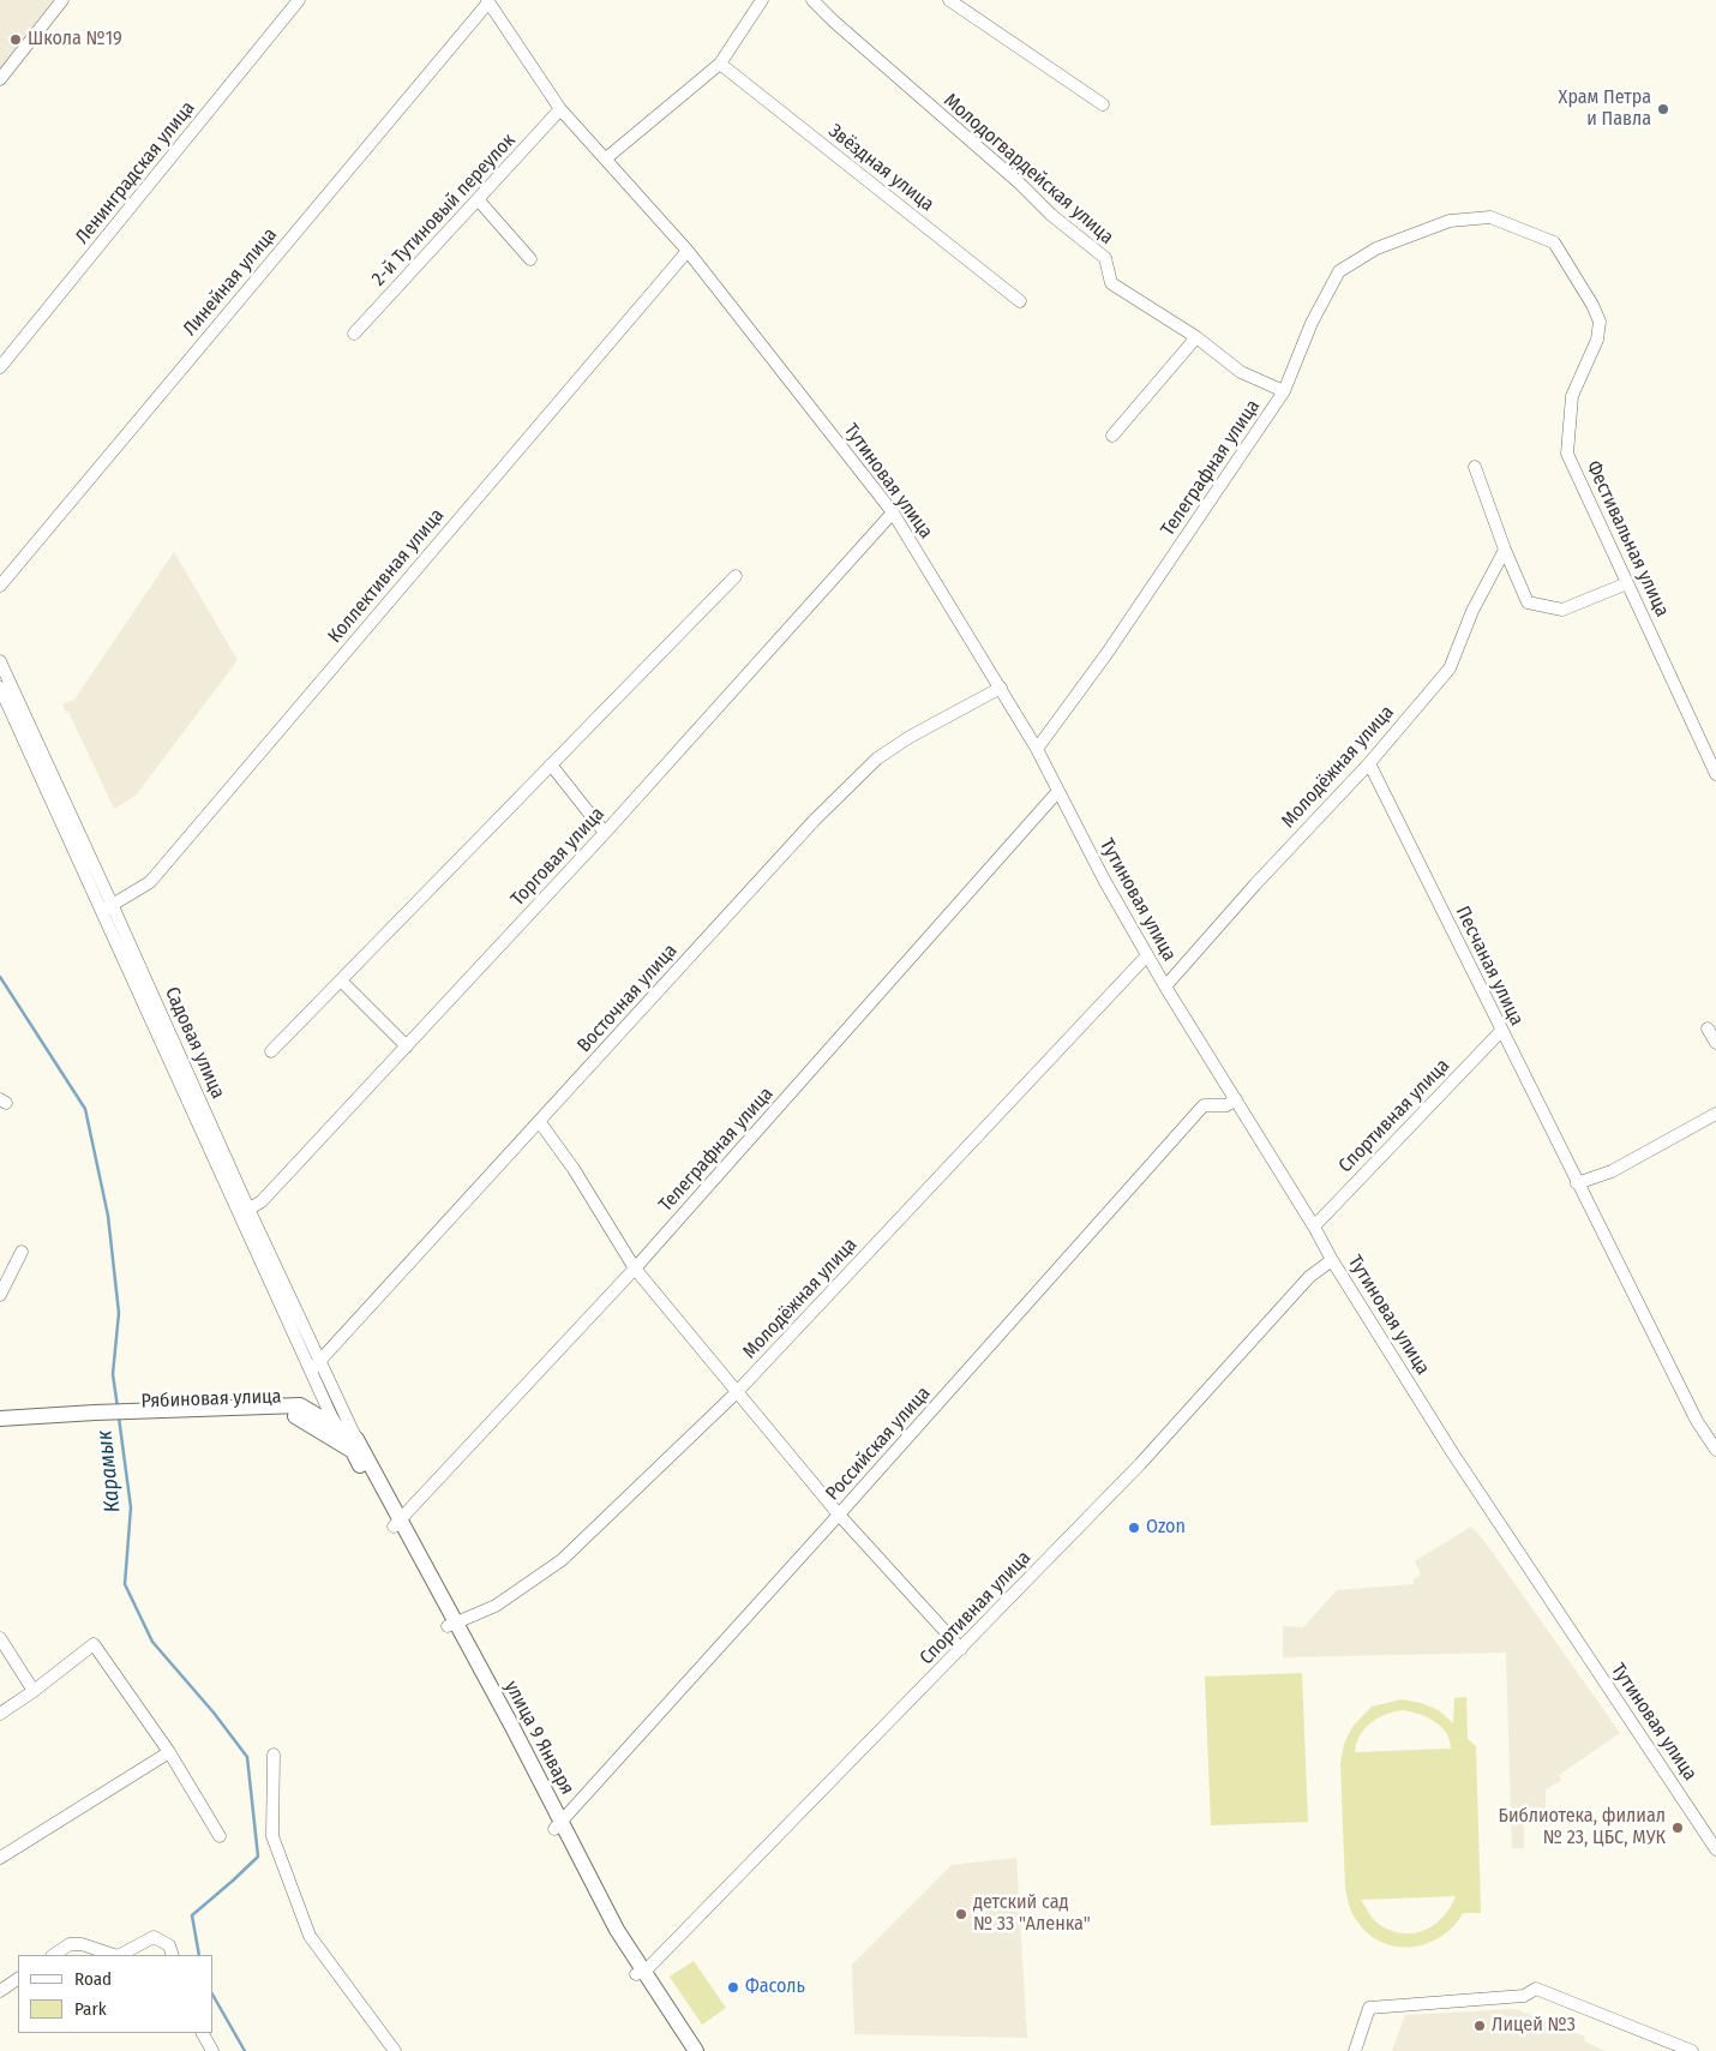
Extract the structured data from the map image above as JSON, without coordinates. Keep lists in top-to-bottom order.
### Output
{
  "streets": {
    "main road": ["Рябиновая улица", "улица 9 Января"],
    "street": [
      "Звёздная улица",
      "Молодогвардейская улица",
      "Ленинградская улица",
      "2-й Тутиновый переулок",
      "Линейная улица",
      "Телеграфная улица",
      "Тутиновая улица",
      "Фестивальная улица",
      "Коллективная улица",
      "Молодёжная улица",
      "Торговая улица",
      "Песчаная улица",
      "Восточная улица",
      "Садовая улица",
      "Спортивная улица",
      "Российская улица"
    ]
  },
  "crossings": [
    ["Молодогвардейская улица", "Телеграфная улица"],
    ["2-й Тутиновый переулок", "Тутиновая улица"],
    ["Линейная улица", "Тутиновая улица"],
    ["Телеграфная улица", "Тутиновая улица"],
    ["Телеграфная улица", "Фестивальная улица"],
    ["Телеграфная улица", "улица 9 Января"],
    ["Тутиновая улица", "Коллективная улица"],
    ["Тутиновая улица", "Молодёжная улица"],
    ["Тутиновая улица", "Торговая улица"],
    ["Тутиновая улица", "Восточная улица"],
    ["Тутиновая улица", "Спортивная улица"],
    ["Тутиновая улица", "Российская улица"],
    ["Коллективная улица", "Садовая улица"],
    ["Молодёжная улица", "Песчаная улица"],
    ["Молодёжная улица", "улица 9 Января"],
    ["Торговая улица", "Садовая улица"],
    ["Песчаная улица", "Спортивная улица"],
    ["Восточная улица", "Садовая улица"],
    ["Садовая улица", "Рябиновая улица"],
    ["Садовая улица", "улица 9 Января"],
    ["Спортивная улица", "улица 9 Января"],
    ["Рябиновая улица", "улица 9 Января"],
    ["Российская улица", "улица 9 Января"]
  ],
  "water": ["Карамык"],
  "places": [
    "Школа №19",
    "Храм Петра и Павла",
    "Ozon",
    "Библиотека, филиал № 23, ЦБС, МУК",
    "детский сад № 33 \"Аленка\"",
    "Фасоль",
    "Лицей №3"
  ],
  "legend": ["Road", "Park"]
}
